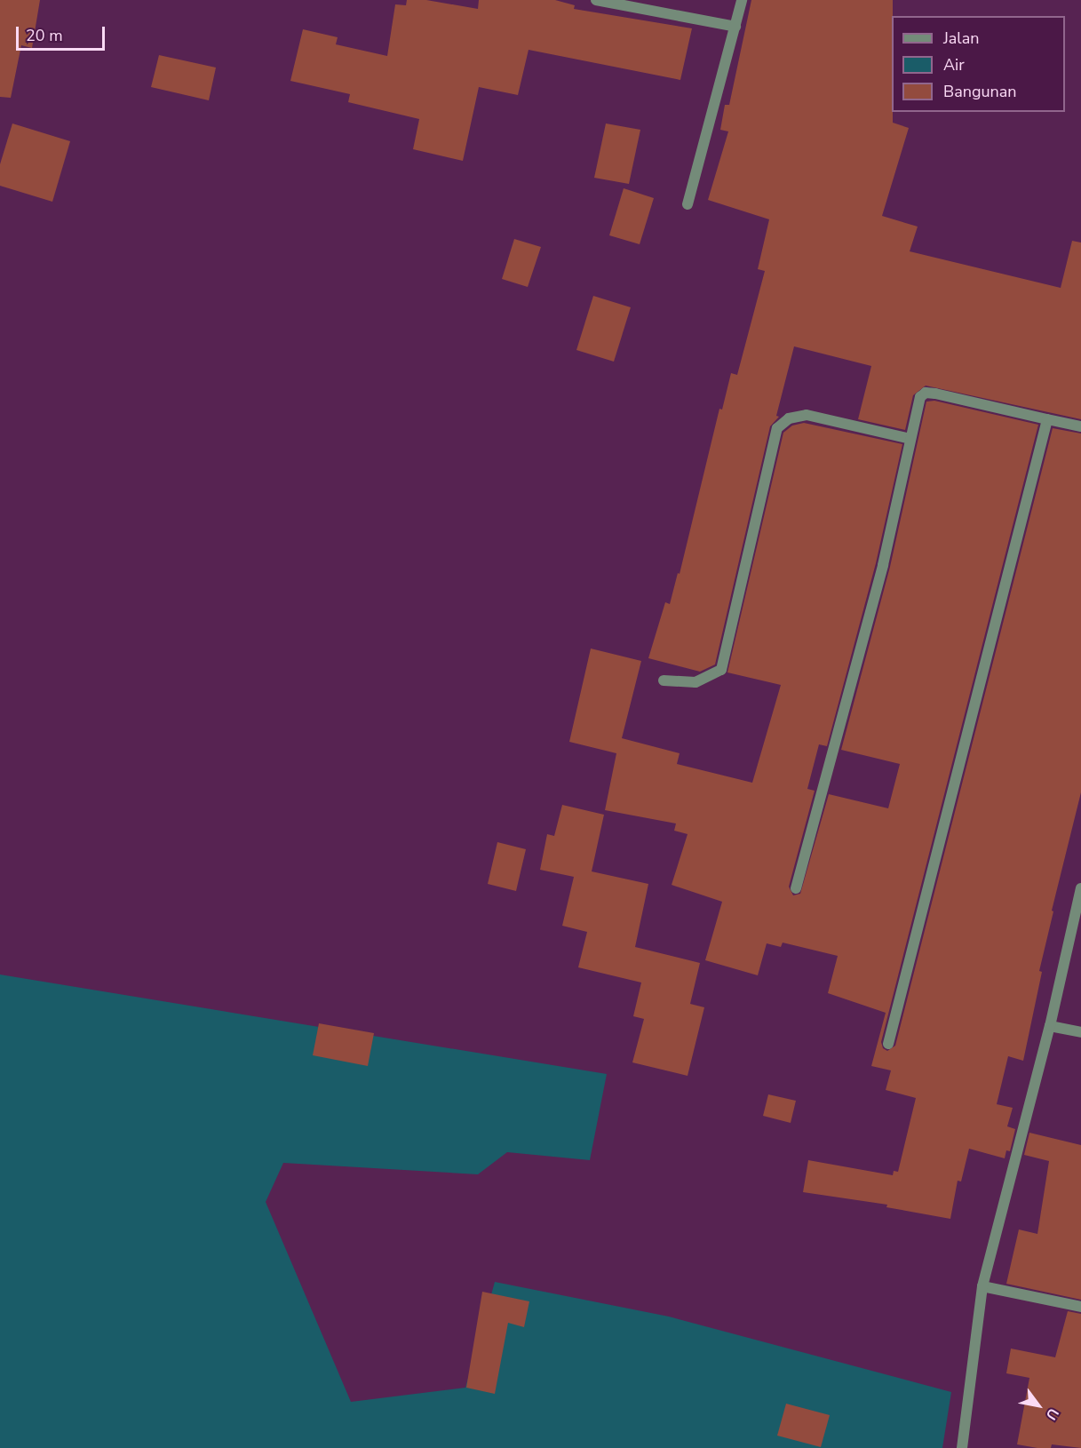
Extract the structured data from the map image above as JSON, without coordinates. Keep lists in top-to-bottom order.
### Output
{
  "legend": ["Jalan", "Air", "Bangunan"],
  "scale_bar": "20 m",
  "north": "bottom right"
}
